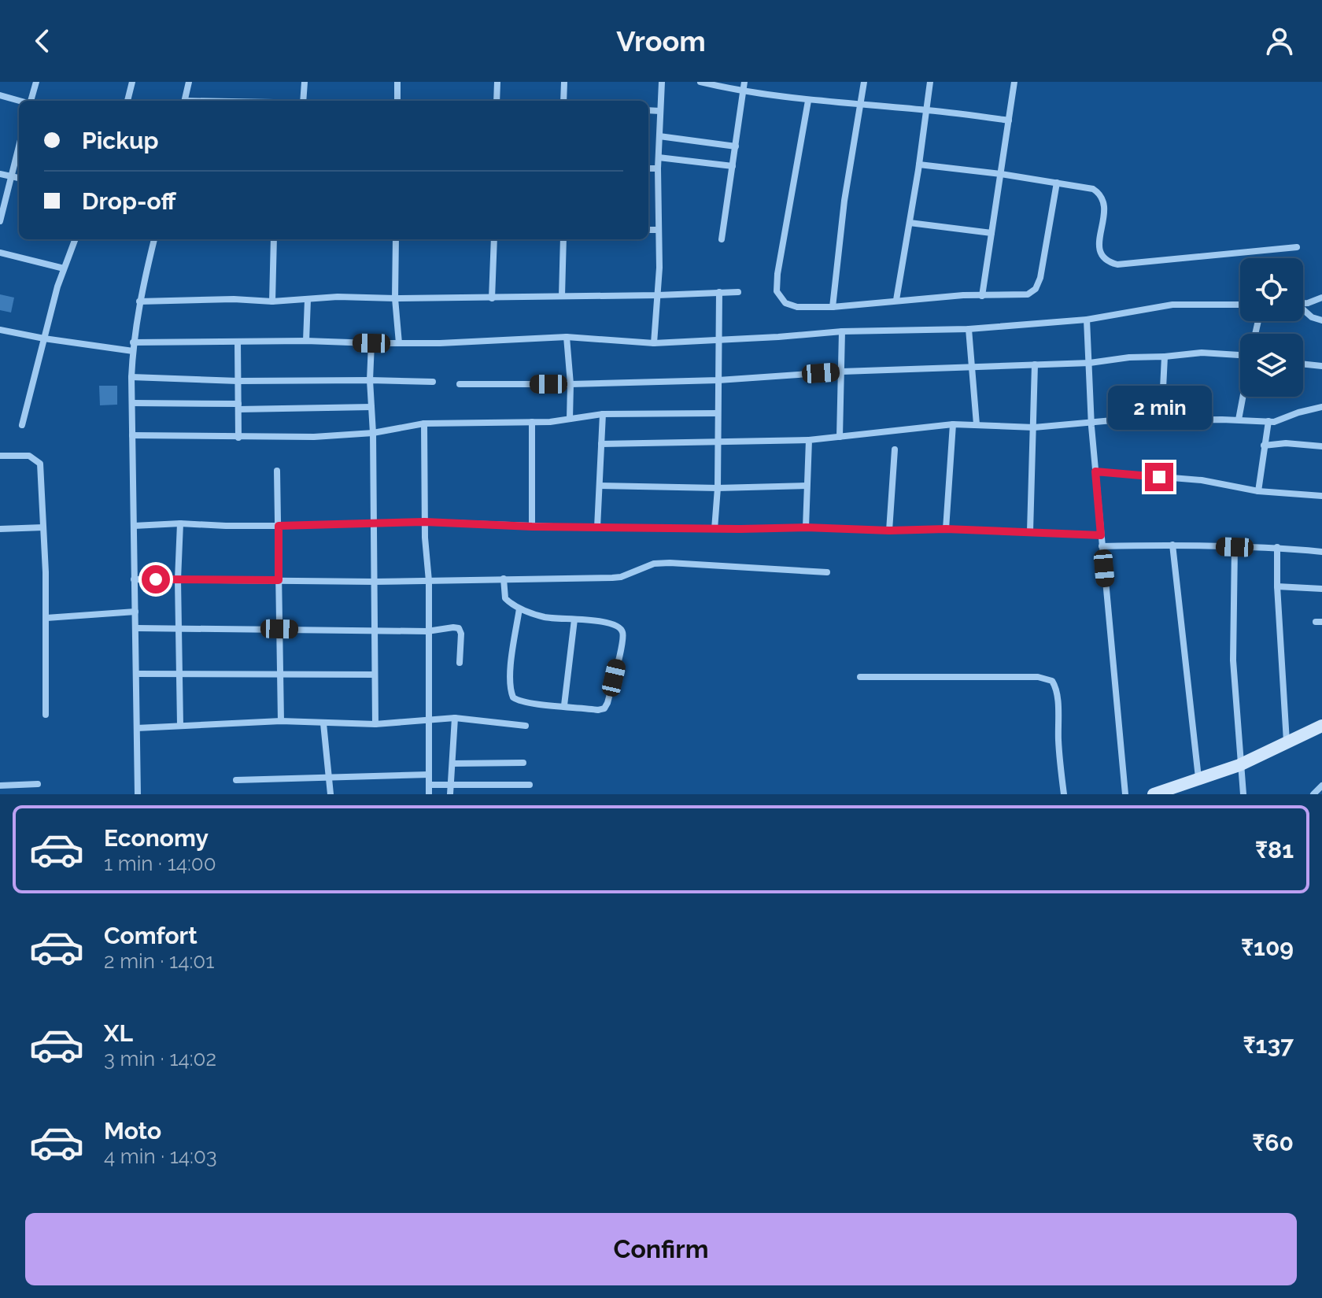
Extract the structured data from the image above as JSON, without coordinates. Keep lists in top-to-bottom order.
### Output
{
  "page": {
    "header": "Vroom",
    "banner": ["Pickup", "Drop-off"],
    "bubble": "2 min",
    "list": [
      {
        "name": "Economy",
        "note": "1 min · 14:00",
        "value": "₹81"
      },
      {
        "name": "Comfort",
        "note": "2 min · 14:01",
        "value": "₹109"
      },
      {
        "name": "XL",
        "note": "3 min · 14:02",
        "value": "₹137"
      },
      {
        "name": "Moto",
        "note": "4 min · 14:03",
        "value": "₹60"
      }
    ],
    "buttons": "Confirm"
  }
}
